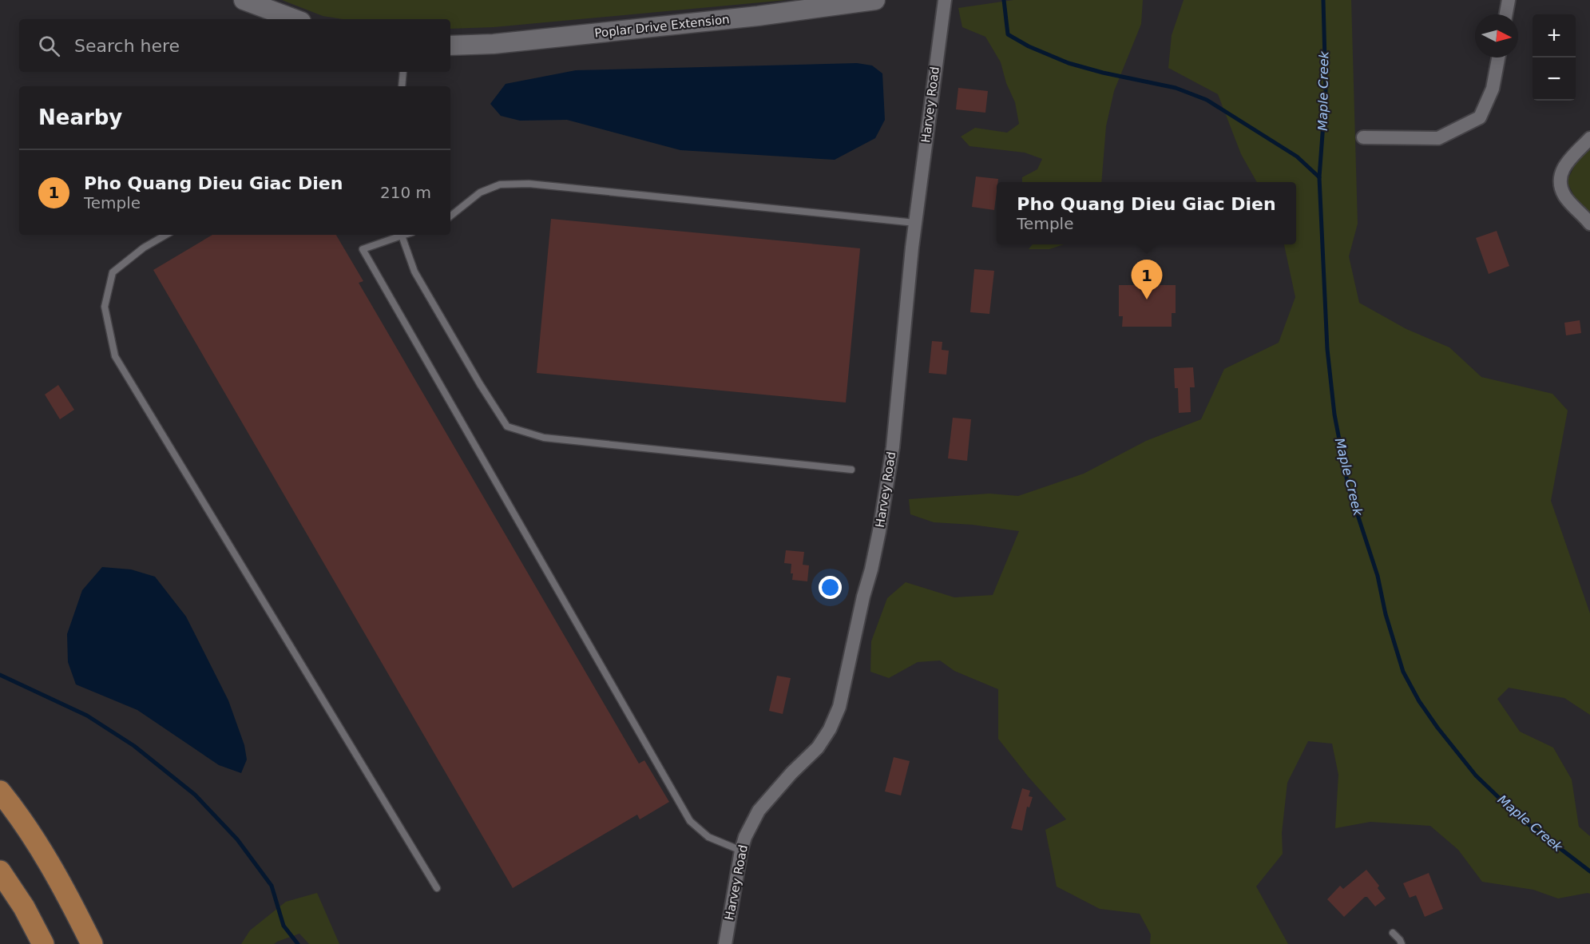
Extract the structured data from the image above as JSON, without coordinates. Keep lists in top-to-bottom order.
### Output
{
  "streets": {
    "street": ["Poplar Drive Extension", "Harvey Road"]
  },
  "water": ["Maple Creek"],
  "north": "right",
  "page": {
    "map_buttons": ["+", "−"],
    "search": "Search here",
    "heading": "Nearby",
    "list": [
      {
        "mark": "1",
        "name": "Pho Quang Dieu Giac Dien",
        "note": "Temple",
        "value": "210 m"
      }
    ],
    "popup": ["Pho Quang Dieu Giac Dien", "Temple"],
    "pins": "1"
  }
}
